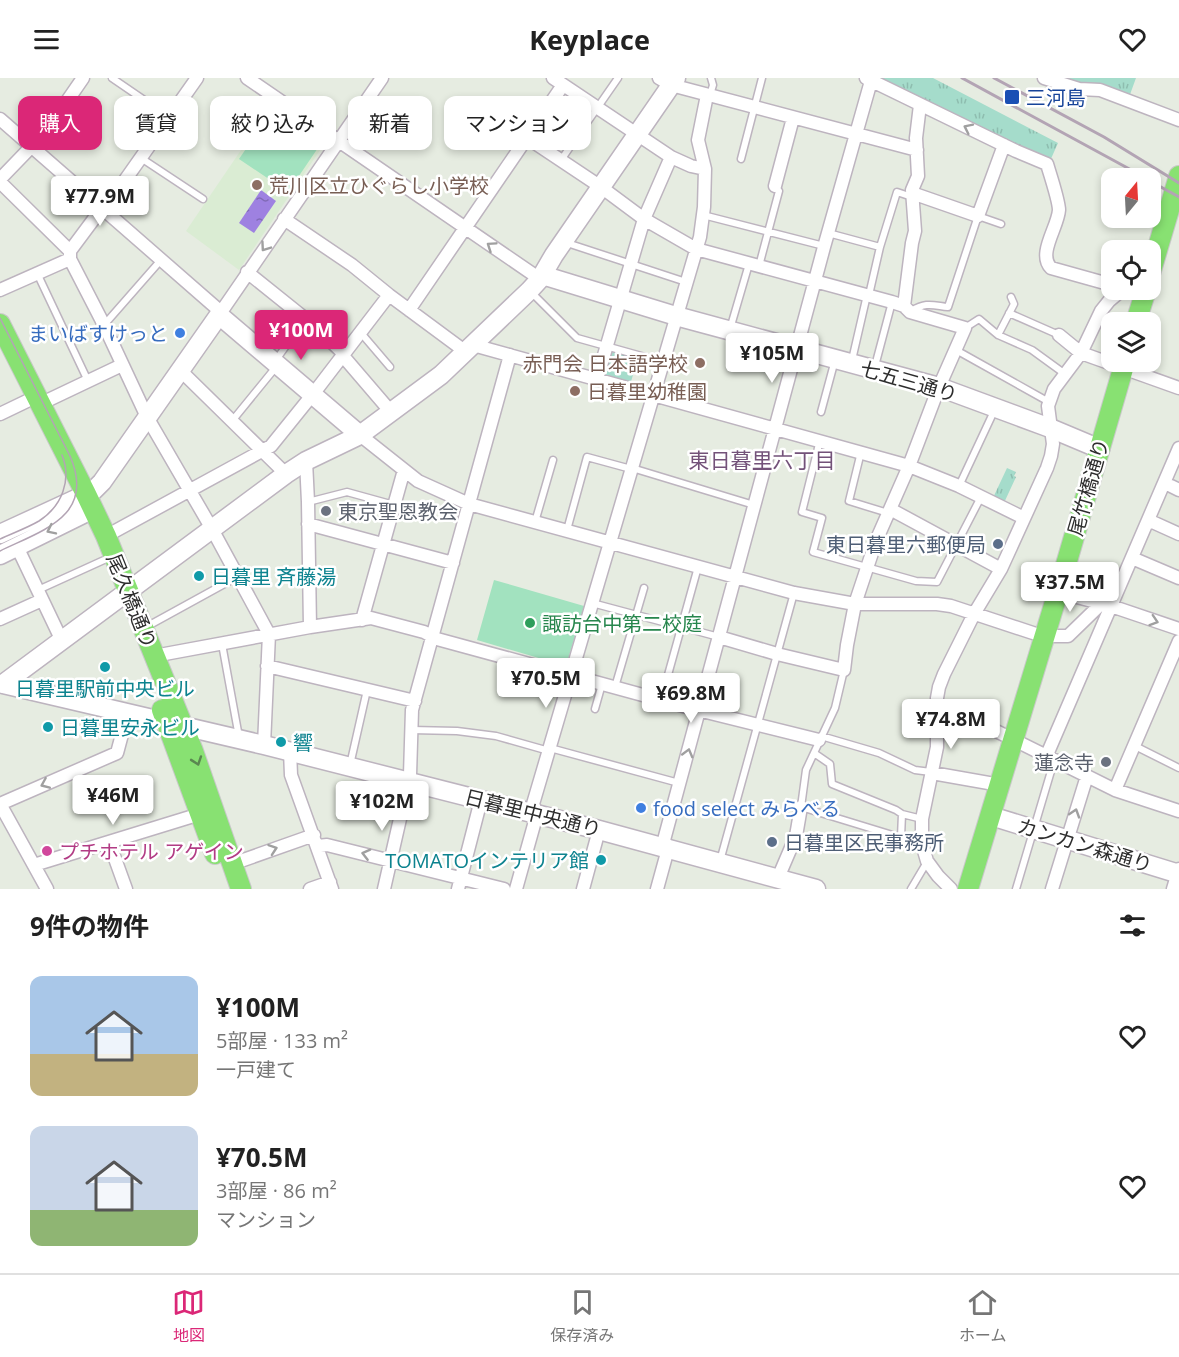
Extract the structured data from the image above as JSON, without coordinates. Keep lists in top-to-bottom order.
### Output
{
  "streets": {
    "main road": ["尾竹橋通り", "尾久橋通り"],
    "street": ["七五三通り", "日暮里中央通り", "カンカン森通り"]
  },
  "crossings": [
    ["七五三通り", "尾竹橋通り"],
    ["尾竹橋通り", "カンカン森通り"],
    ["尾久橋通り", "日暮里中央通り"]
  ],
  "districts": ["東日暮里六丁目"],
  "places": {
    "transit": ["三河島"],
    "other": [
      "荒川区立ひぐらし小学校",
      "まいばすけっと",
      "赤門会 日本語学校",
      "日暮里幼稚園",
      "東京聖恩教会",
      "東日暮里六郵便局",
      "日暮里 斉藤湯",
      "諏訪台中第二校庭",
      "日暮里駅前中央ビル",
      "日暮里安永ビル",
      "響",
      "蓮念寺",
      "food select みらべる",
      "日暮里区民事務所",
      "プチホテル アゲイン",
      "TOMATOインテリア館"
    ]
  },
  "north": "top",
  "page": {
    "header": "Keyplace",
    "chip": [
      "購入",
      "賃貸",
      "絞り込み",
      "新着",
      "マンション"
    ],
    "price": [
      "¥77.9M",
      "¥100M",
      "¥105M",
      "¥37.5M",
      "¥70.5M",
      "¥69.8M",
      "¥74.8M",
      "¥46M",
      "¥102M"
    ],
    "heading": "9件の物件",
    "list": [
      {
        "name": "¥100M",
        "note": "5部屋 · 133 m² · 一戸建て"
      },
      {
        "name": "¥70.5M",
        "note": "3部屋 · 86 m² · マンション"
      }
    ],
    "tabs": ["地図", "保存済み", "ホーム"]
  }
}
